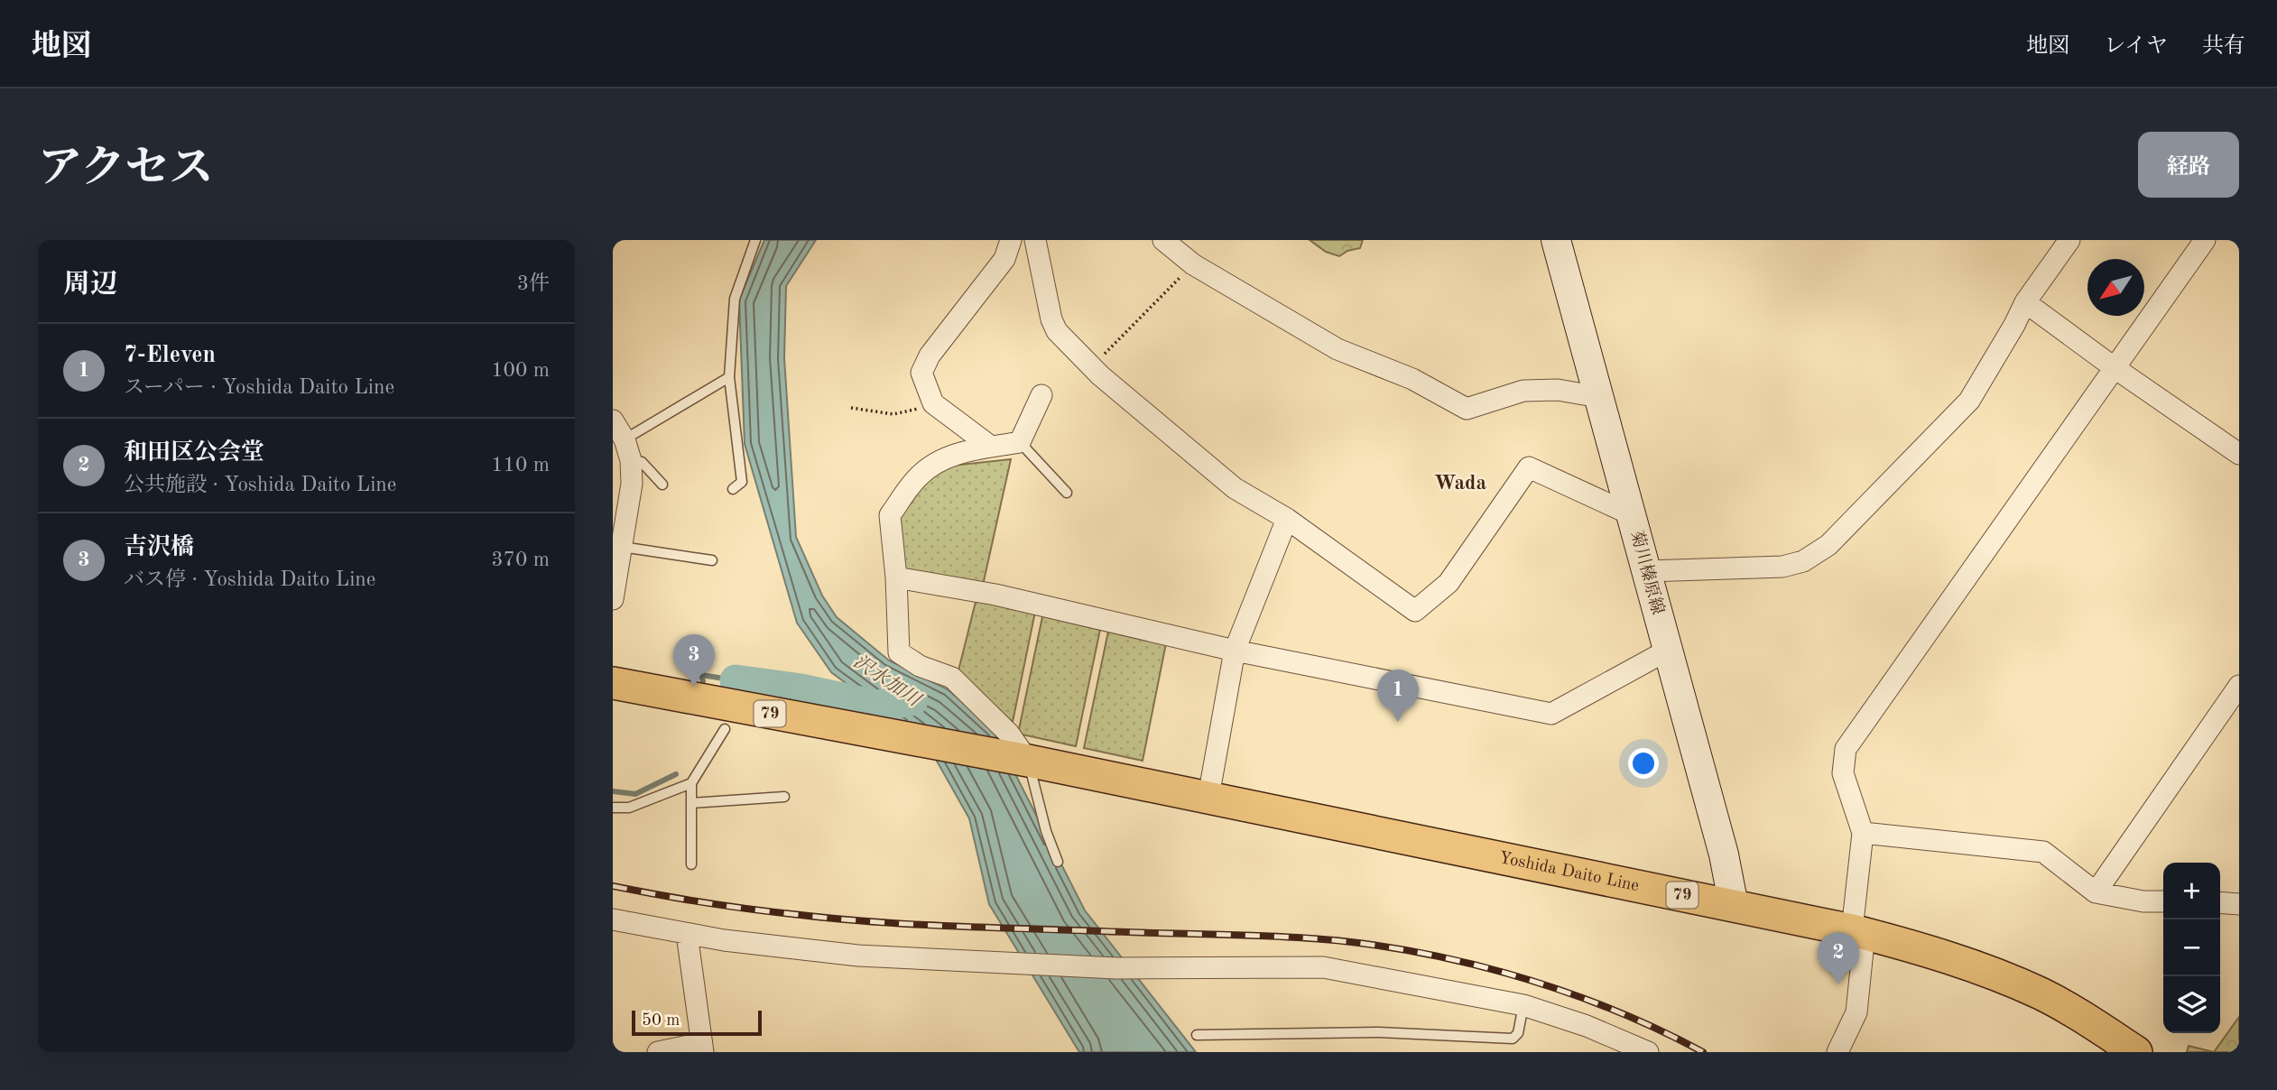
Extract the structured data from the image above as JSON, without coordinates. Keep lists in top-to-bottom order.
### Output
{
  "streets": {
    "main road": ["菊川榛原線", "79", "Yoshida Daito Line"]
  },
  "crossings": [
    ["菊川榛原線", "Yoshida Daito Line"],
    ["79", "Yoshida Daito Line"]
  ],
  "districts": ["Wada"],
  "water": ["沢水加川"],
  "scale_bar": "50 m",
  "north": "bottom left",
  "page": {
    "header": "地図",
    "nav": ["地図", "レイヤ", "共有"],
    "title": "アクセス",
    "buttons": "経路",
    "heading": ["周辺", "3件"],
    "list": [
      {
        "mark": "1",
        "name": "7-Eleven",
        "note": "スーパー · Yoshida Daito Line",
        "value": "100 m"
      },
      {
        "mark": "2",
        "name": "和田区公会堂",
        "note": "公共施設 · Yoshida Daito Line",
        "value": "110 m"
      },
      {
        "mark": "3",
        "name": "吉沢橋",
        "note": "バス停 · Yoshida Daito Line",
        "value": "370 m"
      }
    ],
    "pins": ["3", "1", "2"],
    "map_buttons": ["+", "−"],
    "scale": "50 m"
  }
}
